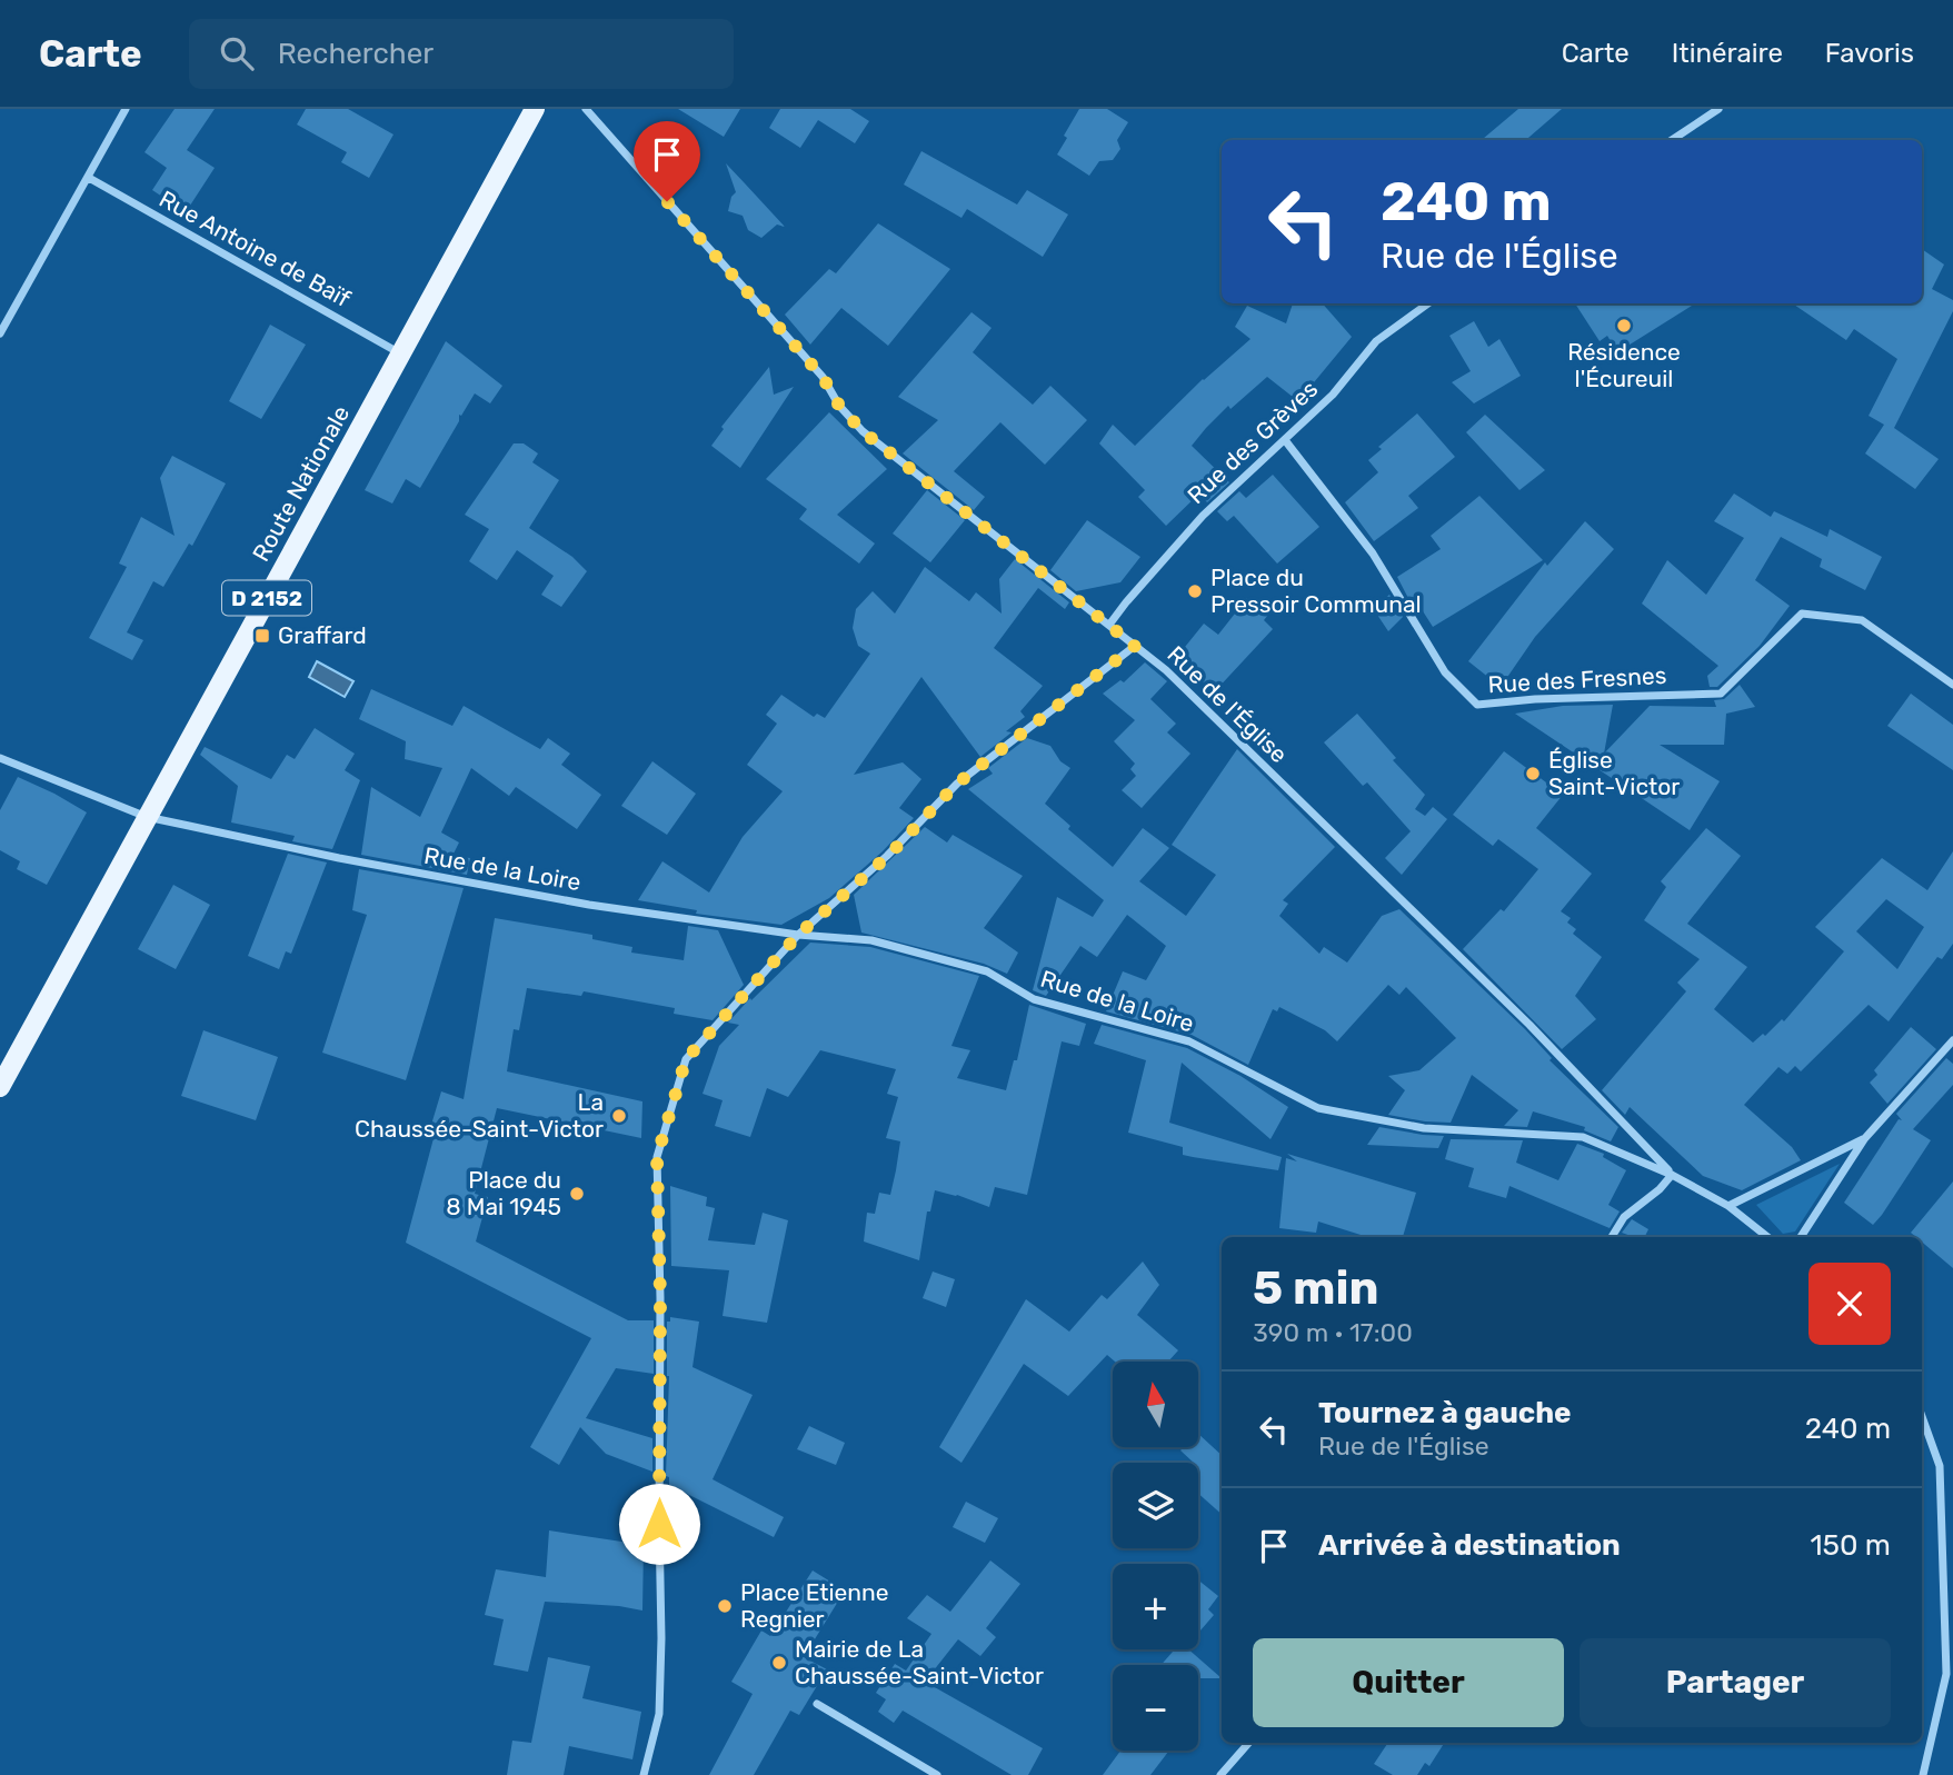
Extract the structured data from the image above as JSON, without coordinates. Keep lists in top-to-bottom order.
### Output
{
  "streets": {
    "main road": ["Route Nationale", "D 2152"],
    "street": [
      "Rue Antoine de Baïf",
      "Rue des Grèves",
      "Rue des Fresnes",
      "Rue de l'Église",
      "Rue de la Loire"
    ]
  },
  "crossings": [
    ["Rue Antoine de Baïf", "Route Nationale"],
    ["Rue des Grèves", "Rue des Fresnes"],
    ["Rue des Grèves", "Rue de l'Église"],
    ["Route Nationale", "Rue de la Loire"],
    ["Rue de l'Église", "Rue de la Loire"]
  ],
  "places": {
    "other": [
      "Résidence l'Écureuil",
      "Place du Pressoir Communal",
      "Église Saint-Victor",
      "La Chaussée-Saint-Victor",
      "Place du 8 Mai 1945",
      "Place Etienne Regnier",
      "Mairie de La Chaussée-Saint-Victor"
    ],
    "transit": ["Graffard"]
  },
  "north": "top",
  "page": {
    "header": "Carte",
    "search": "Rechercher",
    "nav": ["Carte", "Itinéraire", "Favoris"],
    "turn": ["240 m", "Rue de l'Église"],
    "heading": ["5 min", "390 m · 17:00"],
    "map_buttons": ["+", "−"],
    "list": [
      {
        "name": "Tournez à gauche",
        "note": "Rue de l'Église",
        "value": "240 m"
      },
      {
        "name": "Arrivée à destination",
        "value": "150 m"
      }
    ],
    "buttons": ["Quitter", "Partager"]
  }
}
